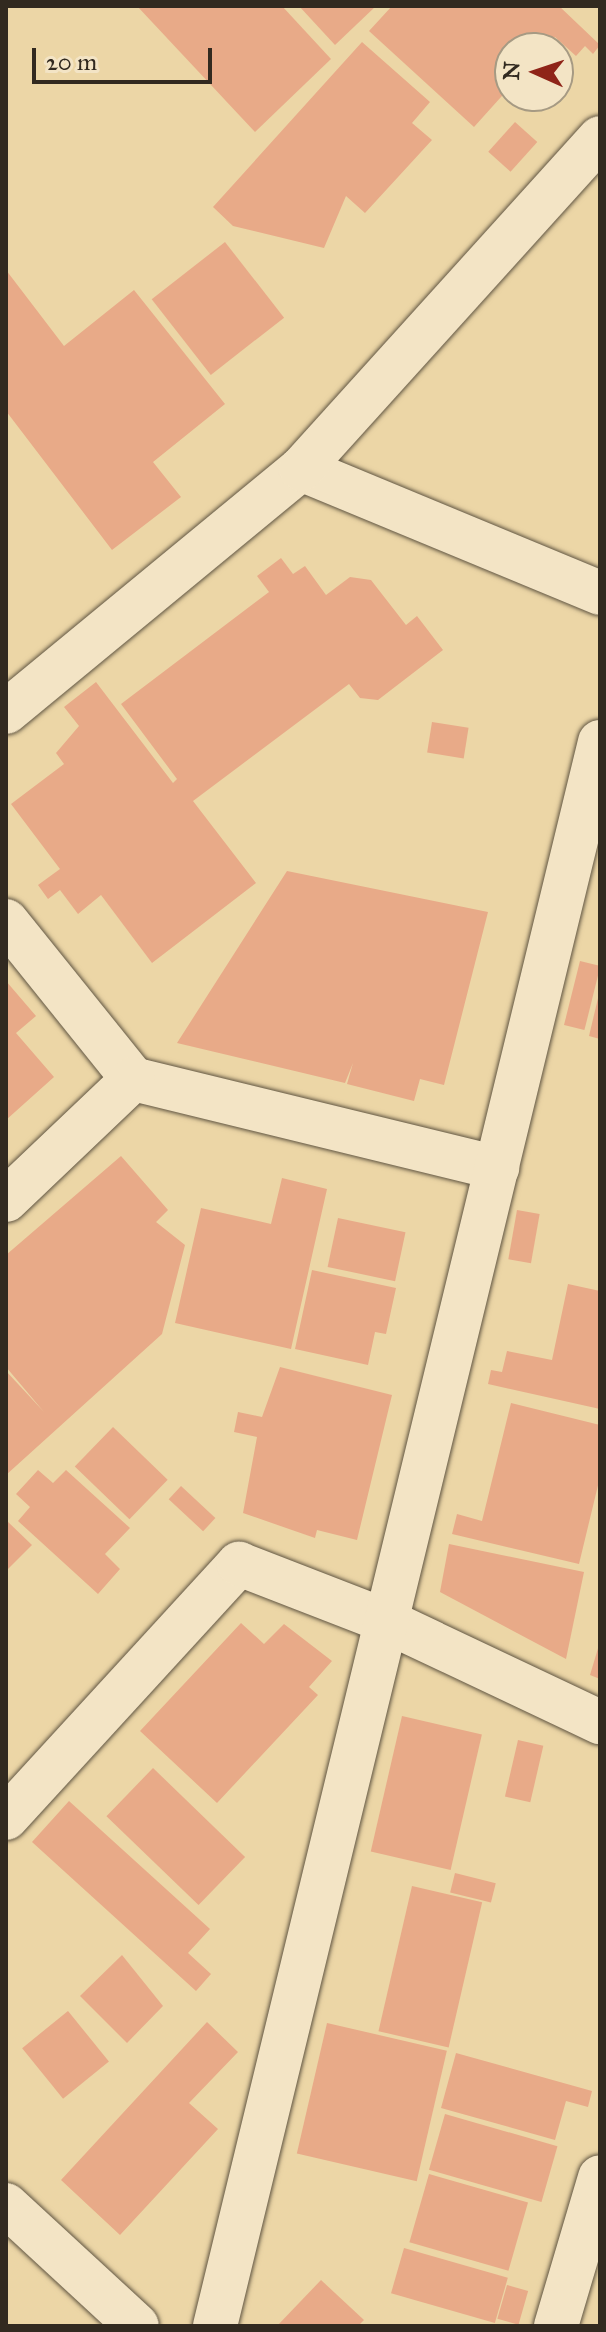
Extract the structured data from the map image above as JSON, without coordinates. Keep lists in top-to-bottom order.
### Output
{
  "scale_bar": "20 m",
  "north": "left"
}
